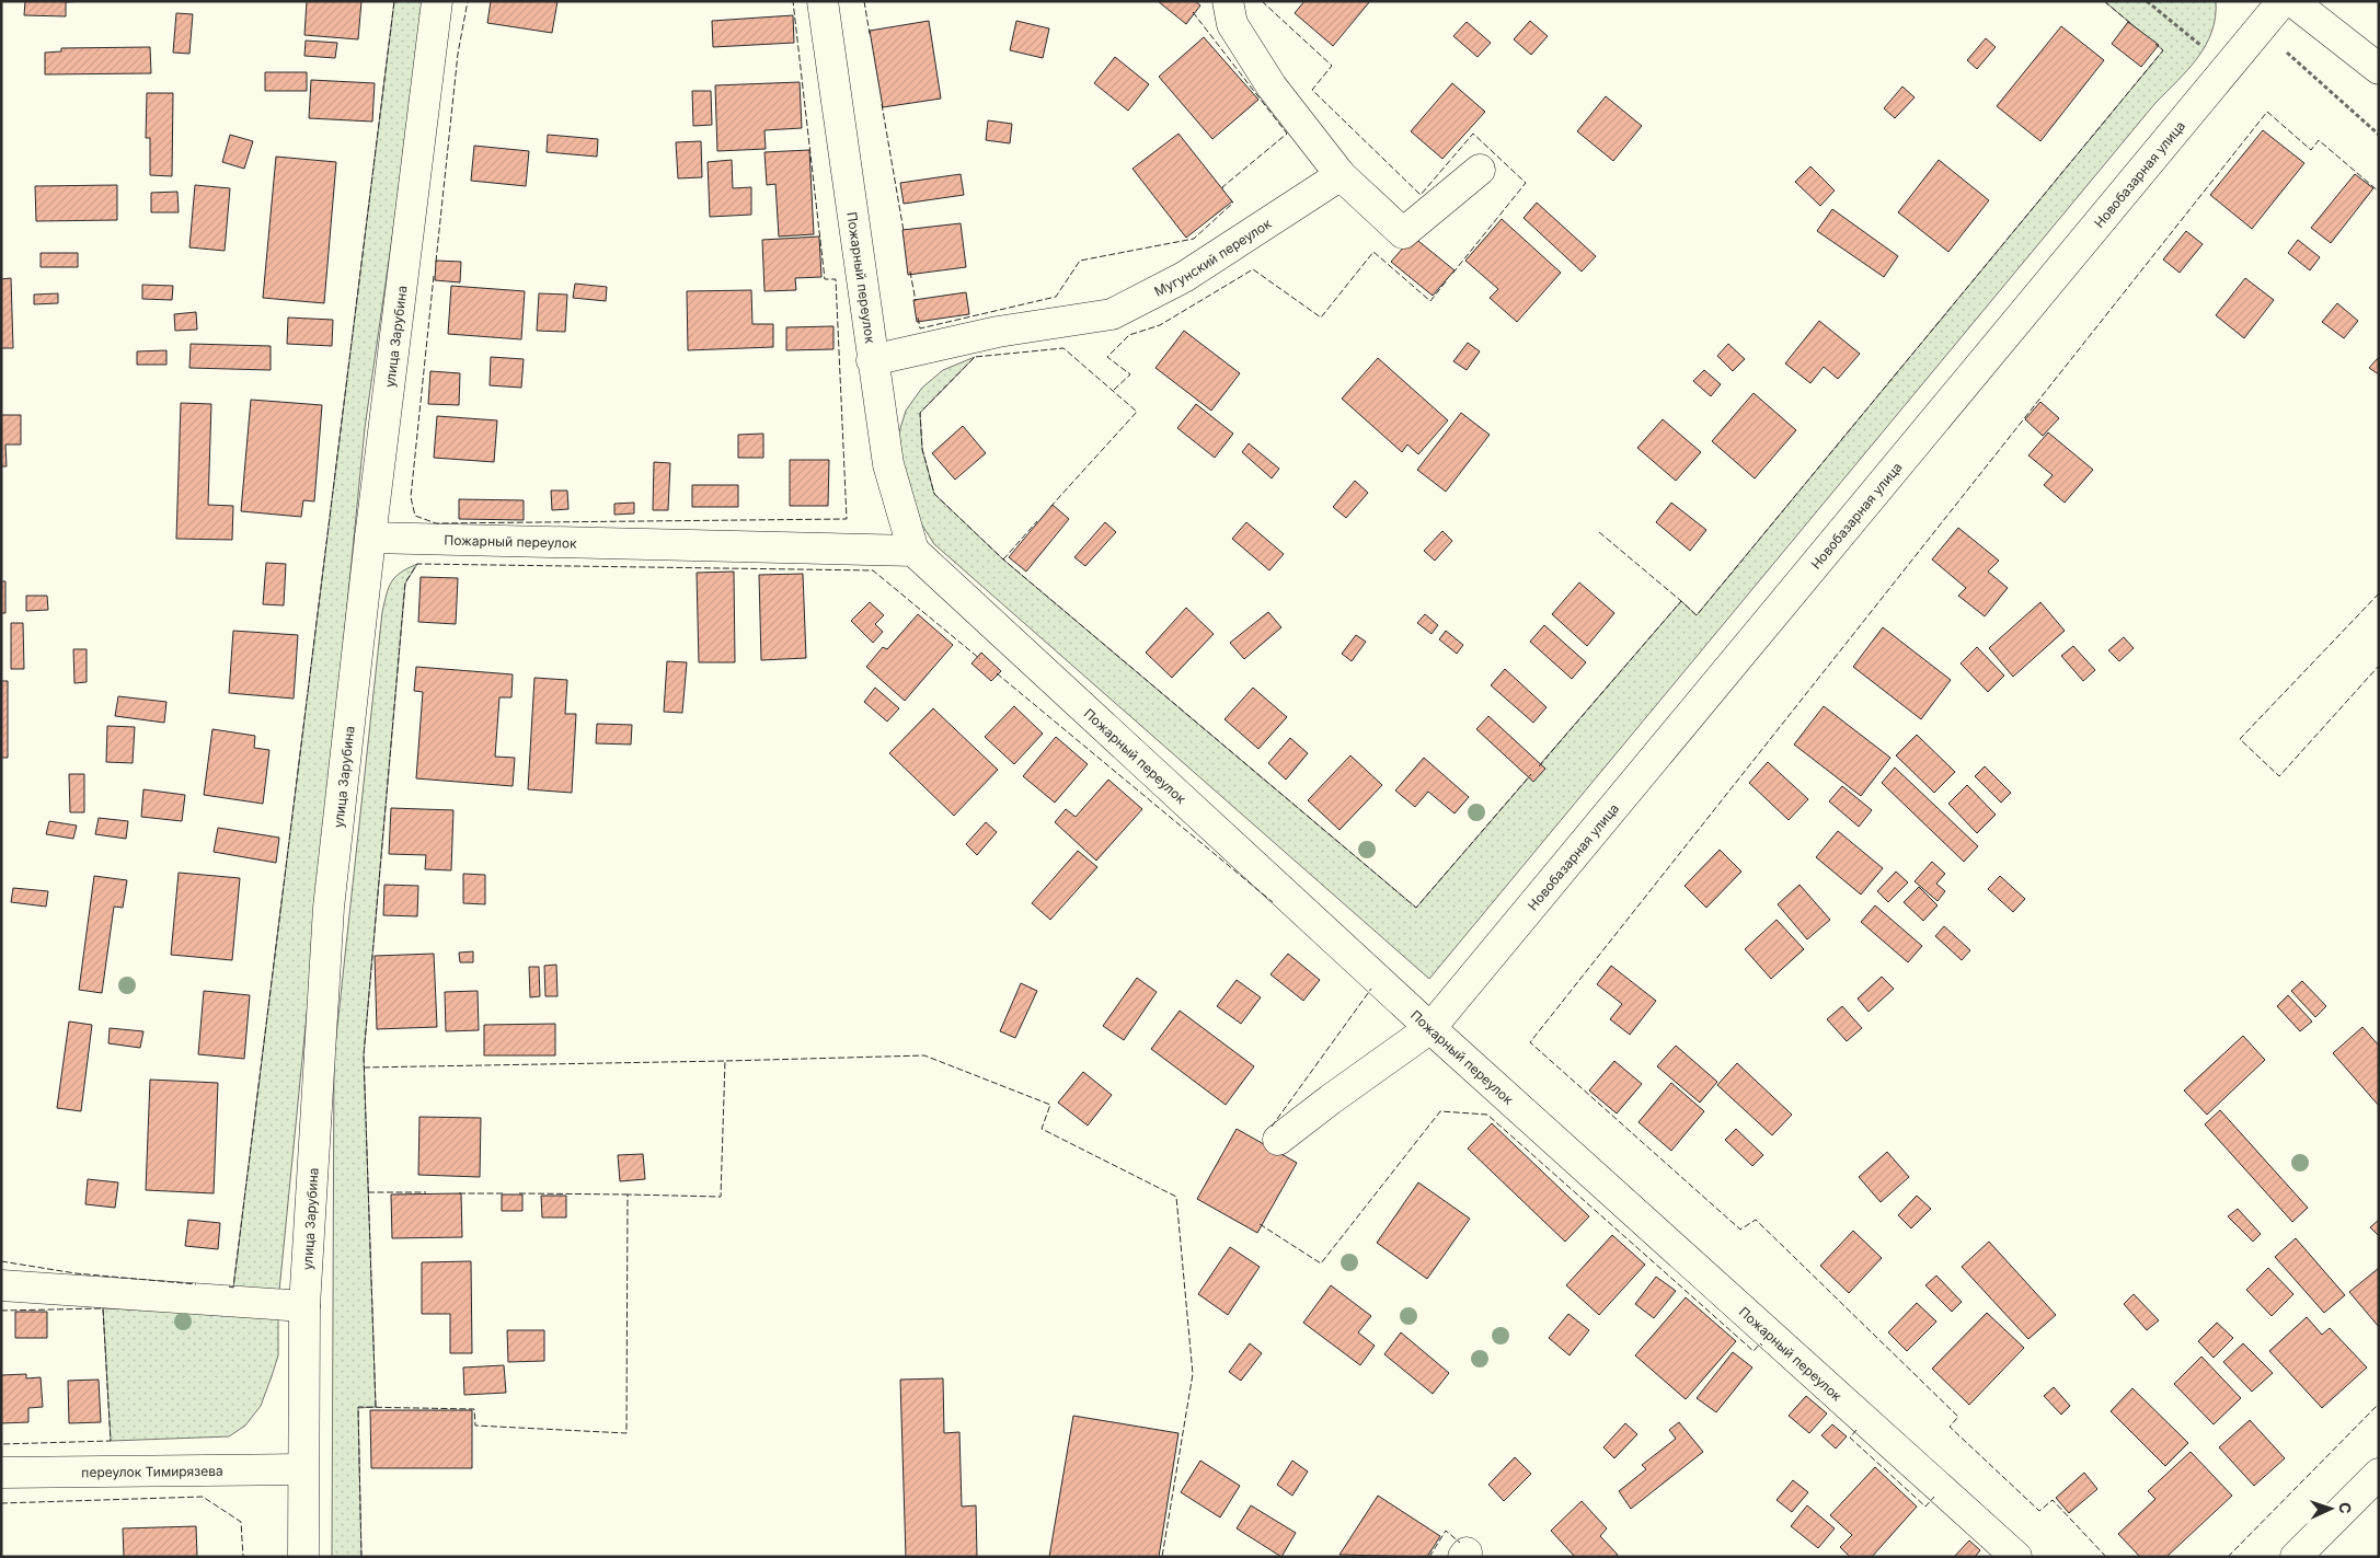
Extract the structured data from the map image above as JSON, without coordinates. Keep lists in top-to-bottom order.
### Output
{
  "streets": {
    "street": [
      "Новобазарная улица",
      "Мугунский переулок",
      "Пожарный переулок",
      "улица Зарубина",
      "переулок Тимирязева"
    ]
  },
  "crossings": [
    ["Новобазарная улица", "Пожарный переулок"],
    ["Мугунский переулок", "Пожарный переулок"],
    ["Пожарный переулок", "улица Зарубина"],
    ["улица Зарубина", "переулок Тимирязева"]
  ],
  "north": "right"
}
